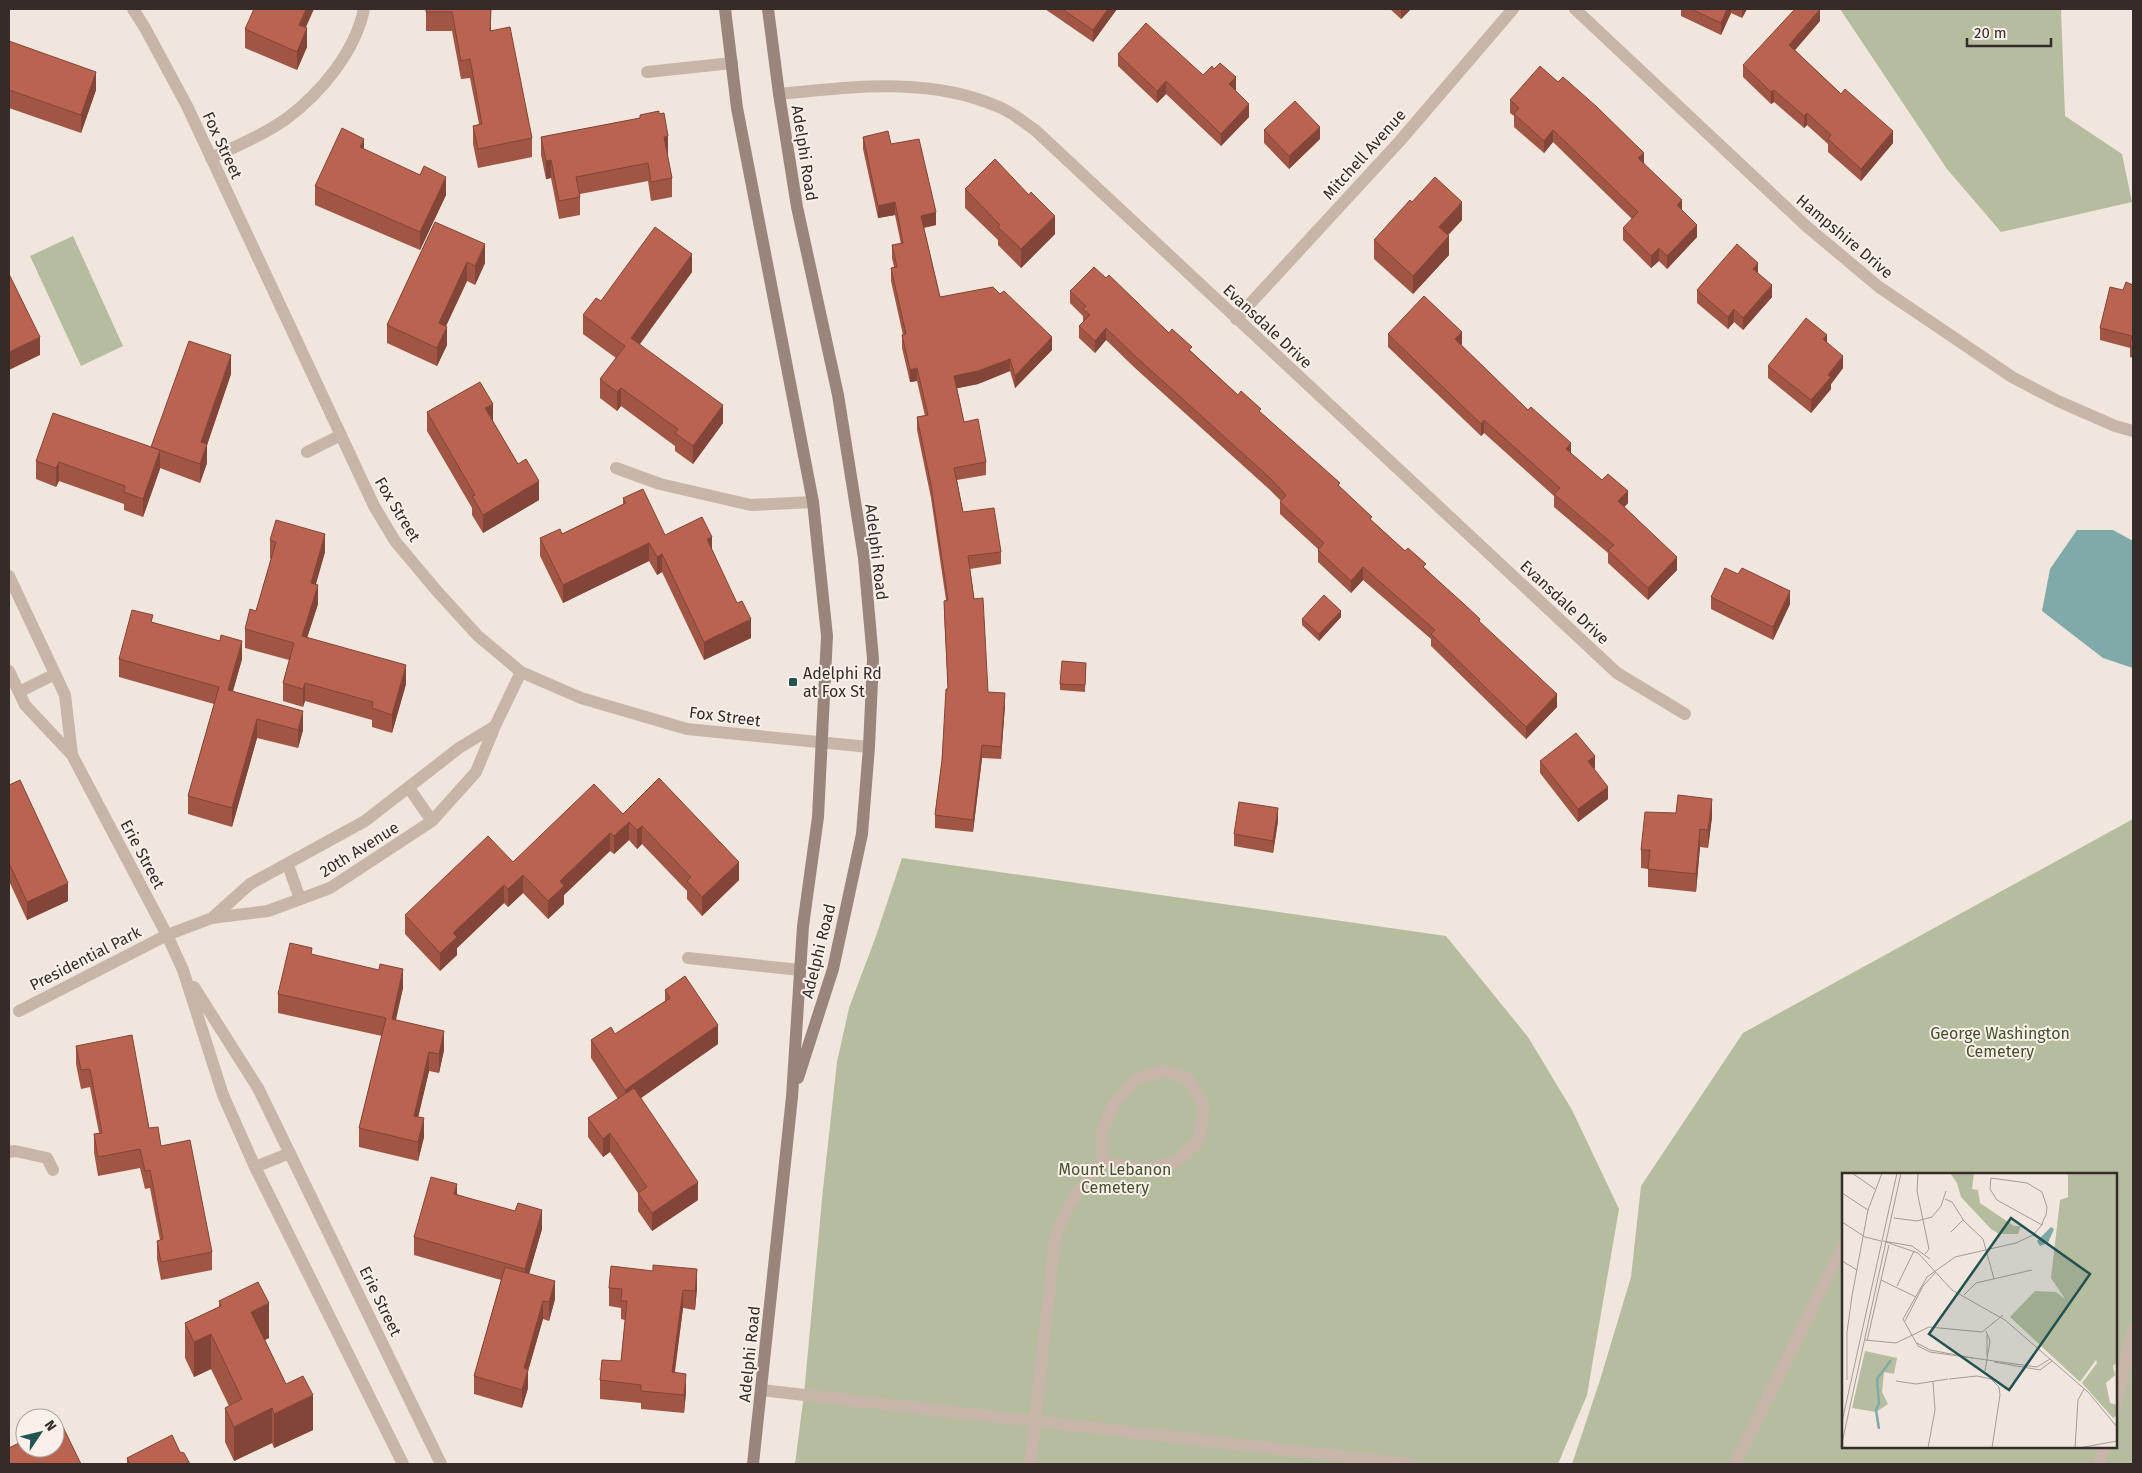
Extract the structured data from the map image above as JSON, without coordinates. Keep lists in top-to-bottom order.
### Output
{
  "streets": {
    "main road": ["Adelphi Road"],
    "street": [
      "Fox Street",
      "Mitchell Avenue",
      "Hampshire Drive",
      "Evansdale Drive",
      "20th Avenue",
      "Erie Street",
      "Presidential Park"
    ]
  },
  "crossings": [
    ["Fox Street", "Adelphi Road"],
    ["Fox Street", "20th Avenue"],
    ["Adelphi Road", "Evansdale Drive"],
    ["Mitchell Avenue", "Evansdale Drive"],
    ["20th Avenue", "Erie Street"],
    ["20th Avenue", "Presidential Park"],
    ["Erie Street", "Presidential Park"]
  ],
  "parks": ["George Washington Cemetery", "Mount Lebanon Cemetery"],
  "places": {
    "transit": ["Adelphi Rd at Fox St"]
  },
  "scale_bar": "20 m",
  "north": "top right"
}
